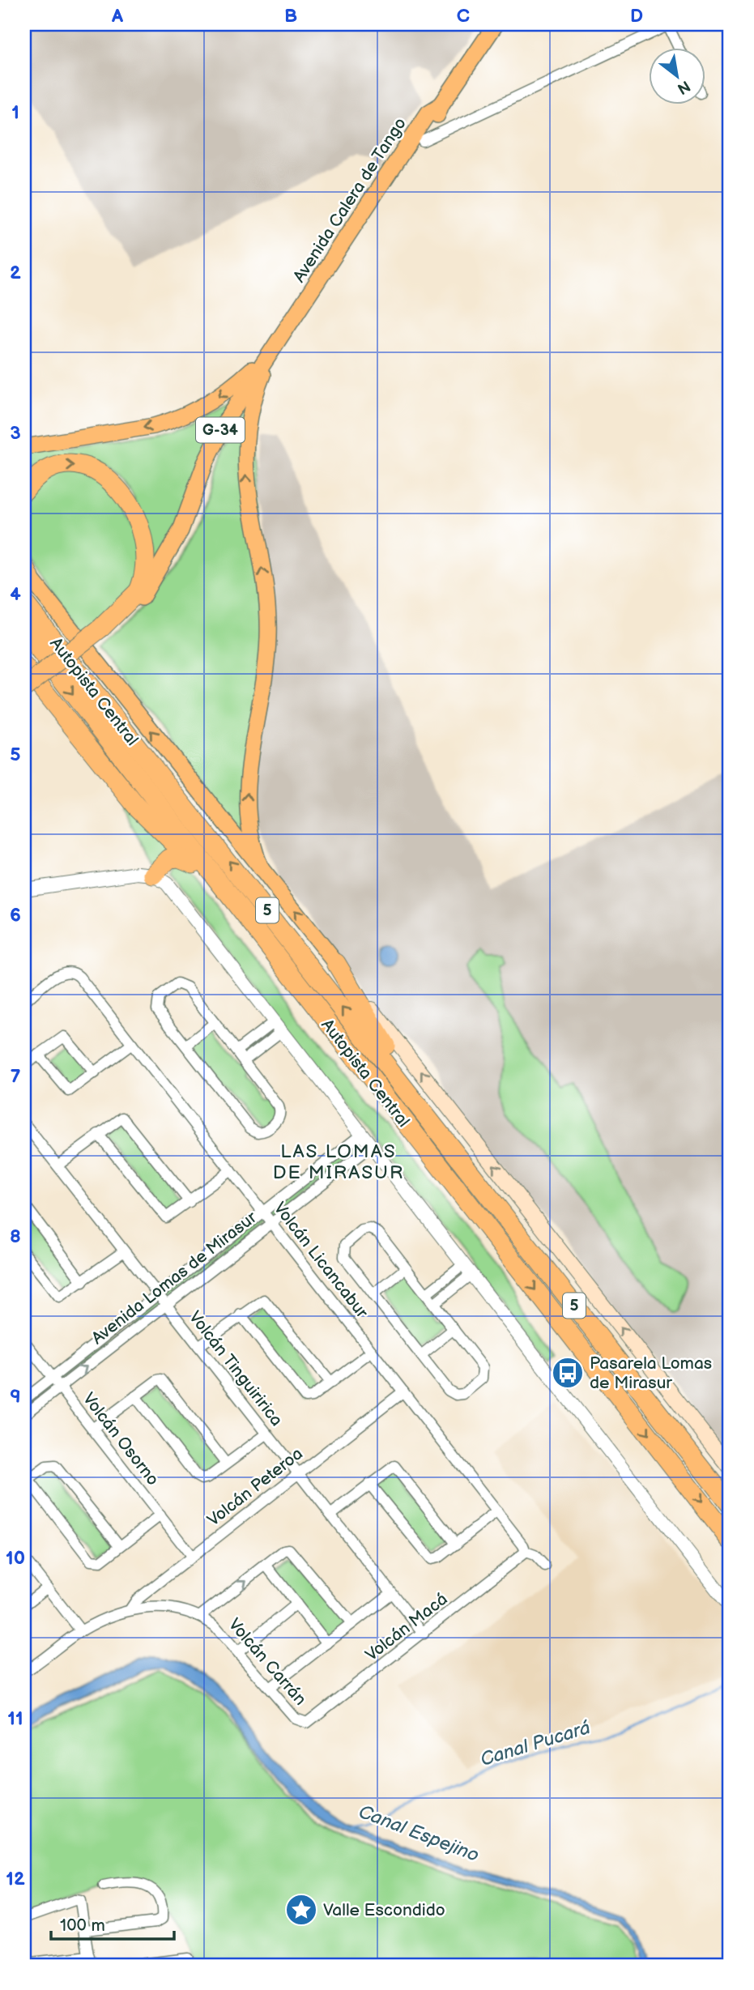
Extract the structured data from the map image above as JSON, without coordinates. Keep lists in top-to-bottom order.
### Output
{
  "streets": {
    "highway": ["Autopista Central", "5"],
    "main road": ["Avenida Calera de Tango", "G-34"],
    "street": [
      "Volcán Licancabur",
      "Avenida Lomas de Mirasur",
      "Volcán Tinguiririca",
      "Volcán Osorno",
      "Volcán Peteroa",
      "Volcán Macá",
      "Volcán Carrán"
    ]
  },
  "crossings": [
    ["Volcán Licancabur", "Avenida Lomas de Mirasur"],
    ["Volcán Licancabur", "Volcán Peteroa"],
    ["Volcán Licancabur", "Volcán Macá"],
    ["Avenida Lomas de Mirasur", "Volcán Tinguiririca"],
    ["Avenida Lomas de Mirasur", "Volcán Osorno"],
    ["Volcán Tinguiririca", "Volcán Peteroa"],
    ["Volcán Tinguiririca", "Volcán Macá"],
    ["Volcán Osorno", "Volcán Peteroa"],
    ["Volcán Peteroa", "Volcán Carrán"],
    ["Volcán Macá", "Volcán Carrán"]
  ],
  "districts": ["LAS LOMAS DE MIRASUR"],
  "water": ["Canal Pucará", "Canal Espejino"],
  "places": {
    "bus stop": ["Pasarela Lomas de Mirasur"],
    "place": ["Valle Escondido"]
  },
  "scale_bar": "100 m",
  "north": "bottom right",
  "grid": {
    "columns": [
      "A",
      "B",
      "C",
      "D"
    ],
    "rows": [
      "1",
      "2",
      "3",
      "4",
      "5",
      "6",
      "7",
      "8",
      "9",
      "10",
      "11",
      "12"
    ]
  }
}
